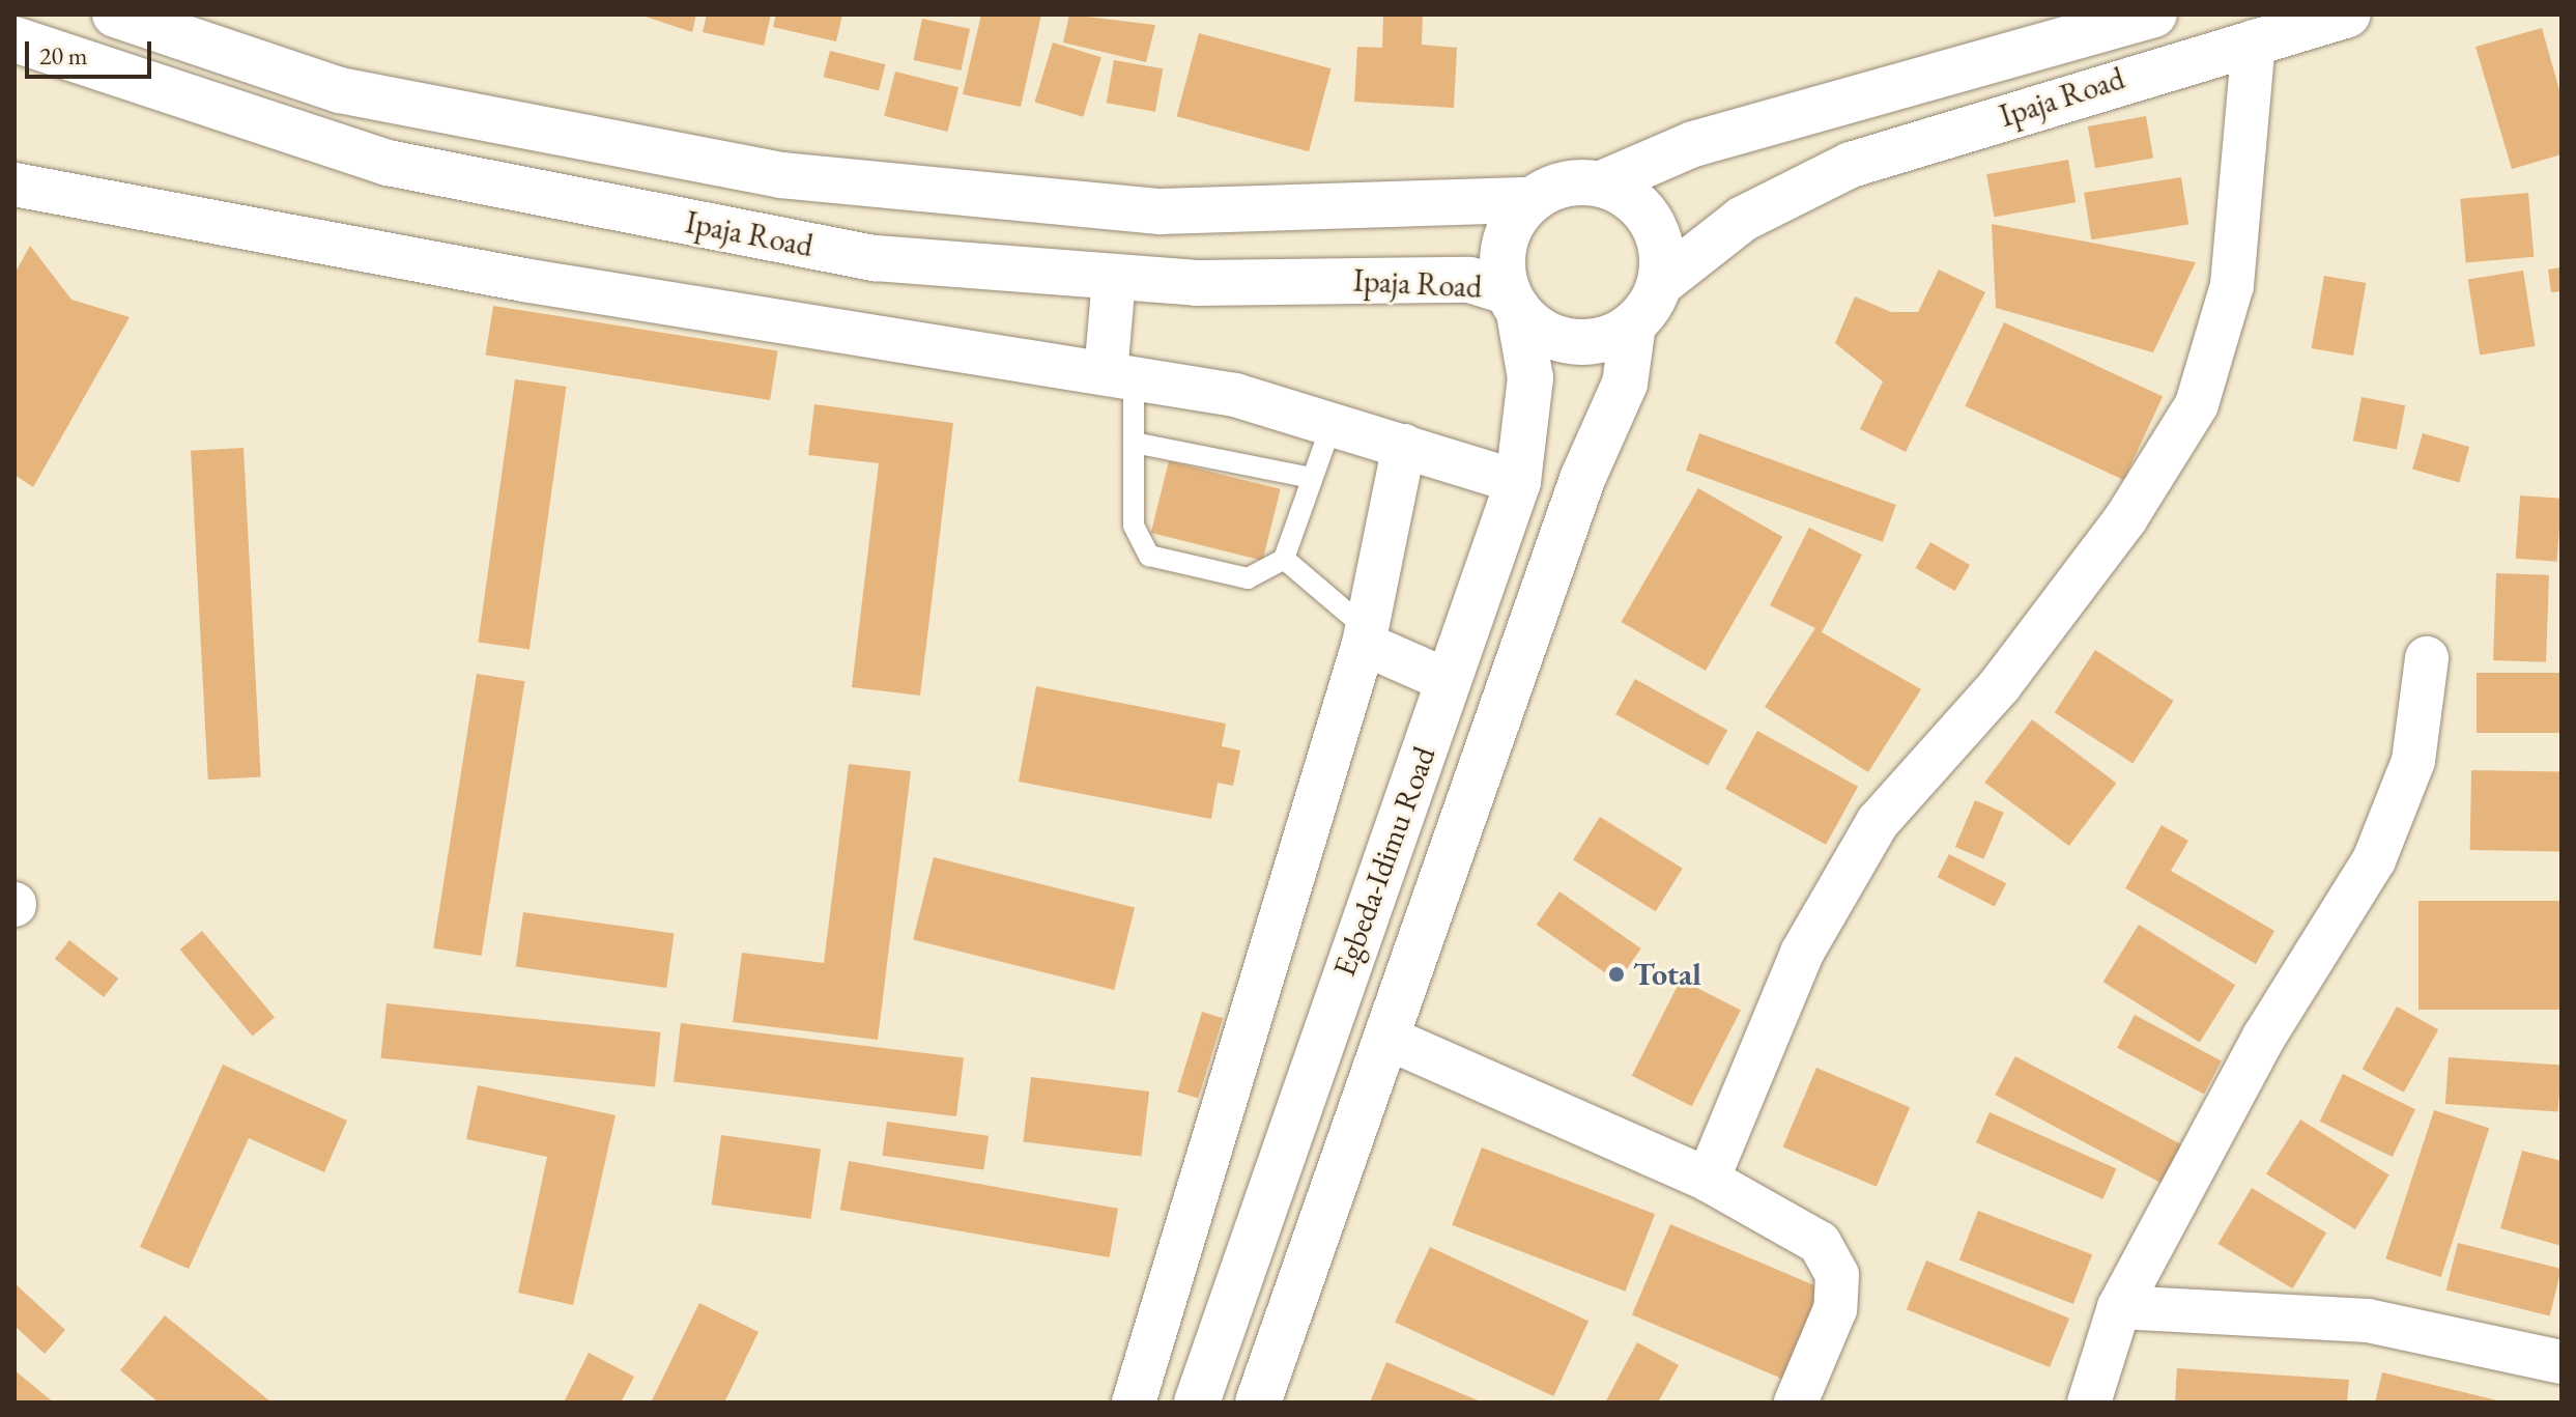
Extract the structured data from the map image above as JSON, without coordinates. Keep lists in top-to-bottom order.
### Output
{
  "streets": {
    "main road": ["Ipaja Road", "Egbeda-Idimu Road"]
  },
  "crossings": [
    ["Ipaja Road", "Egbeda-Idimu Road"]
  ],
  "places": ["Total"],
  "scale_bar": "20 m"
}
